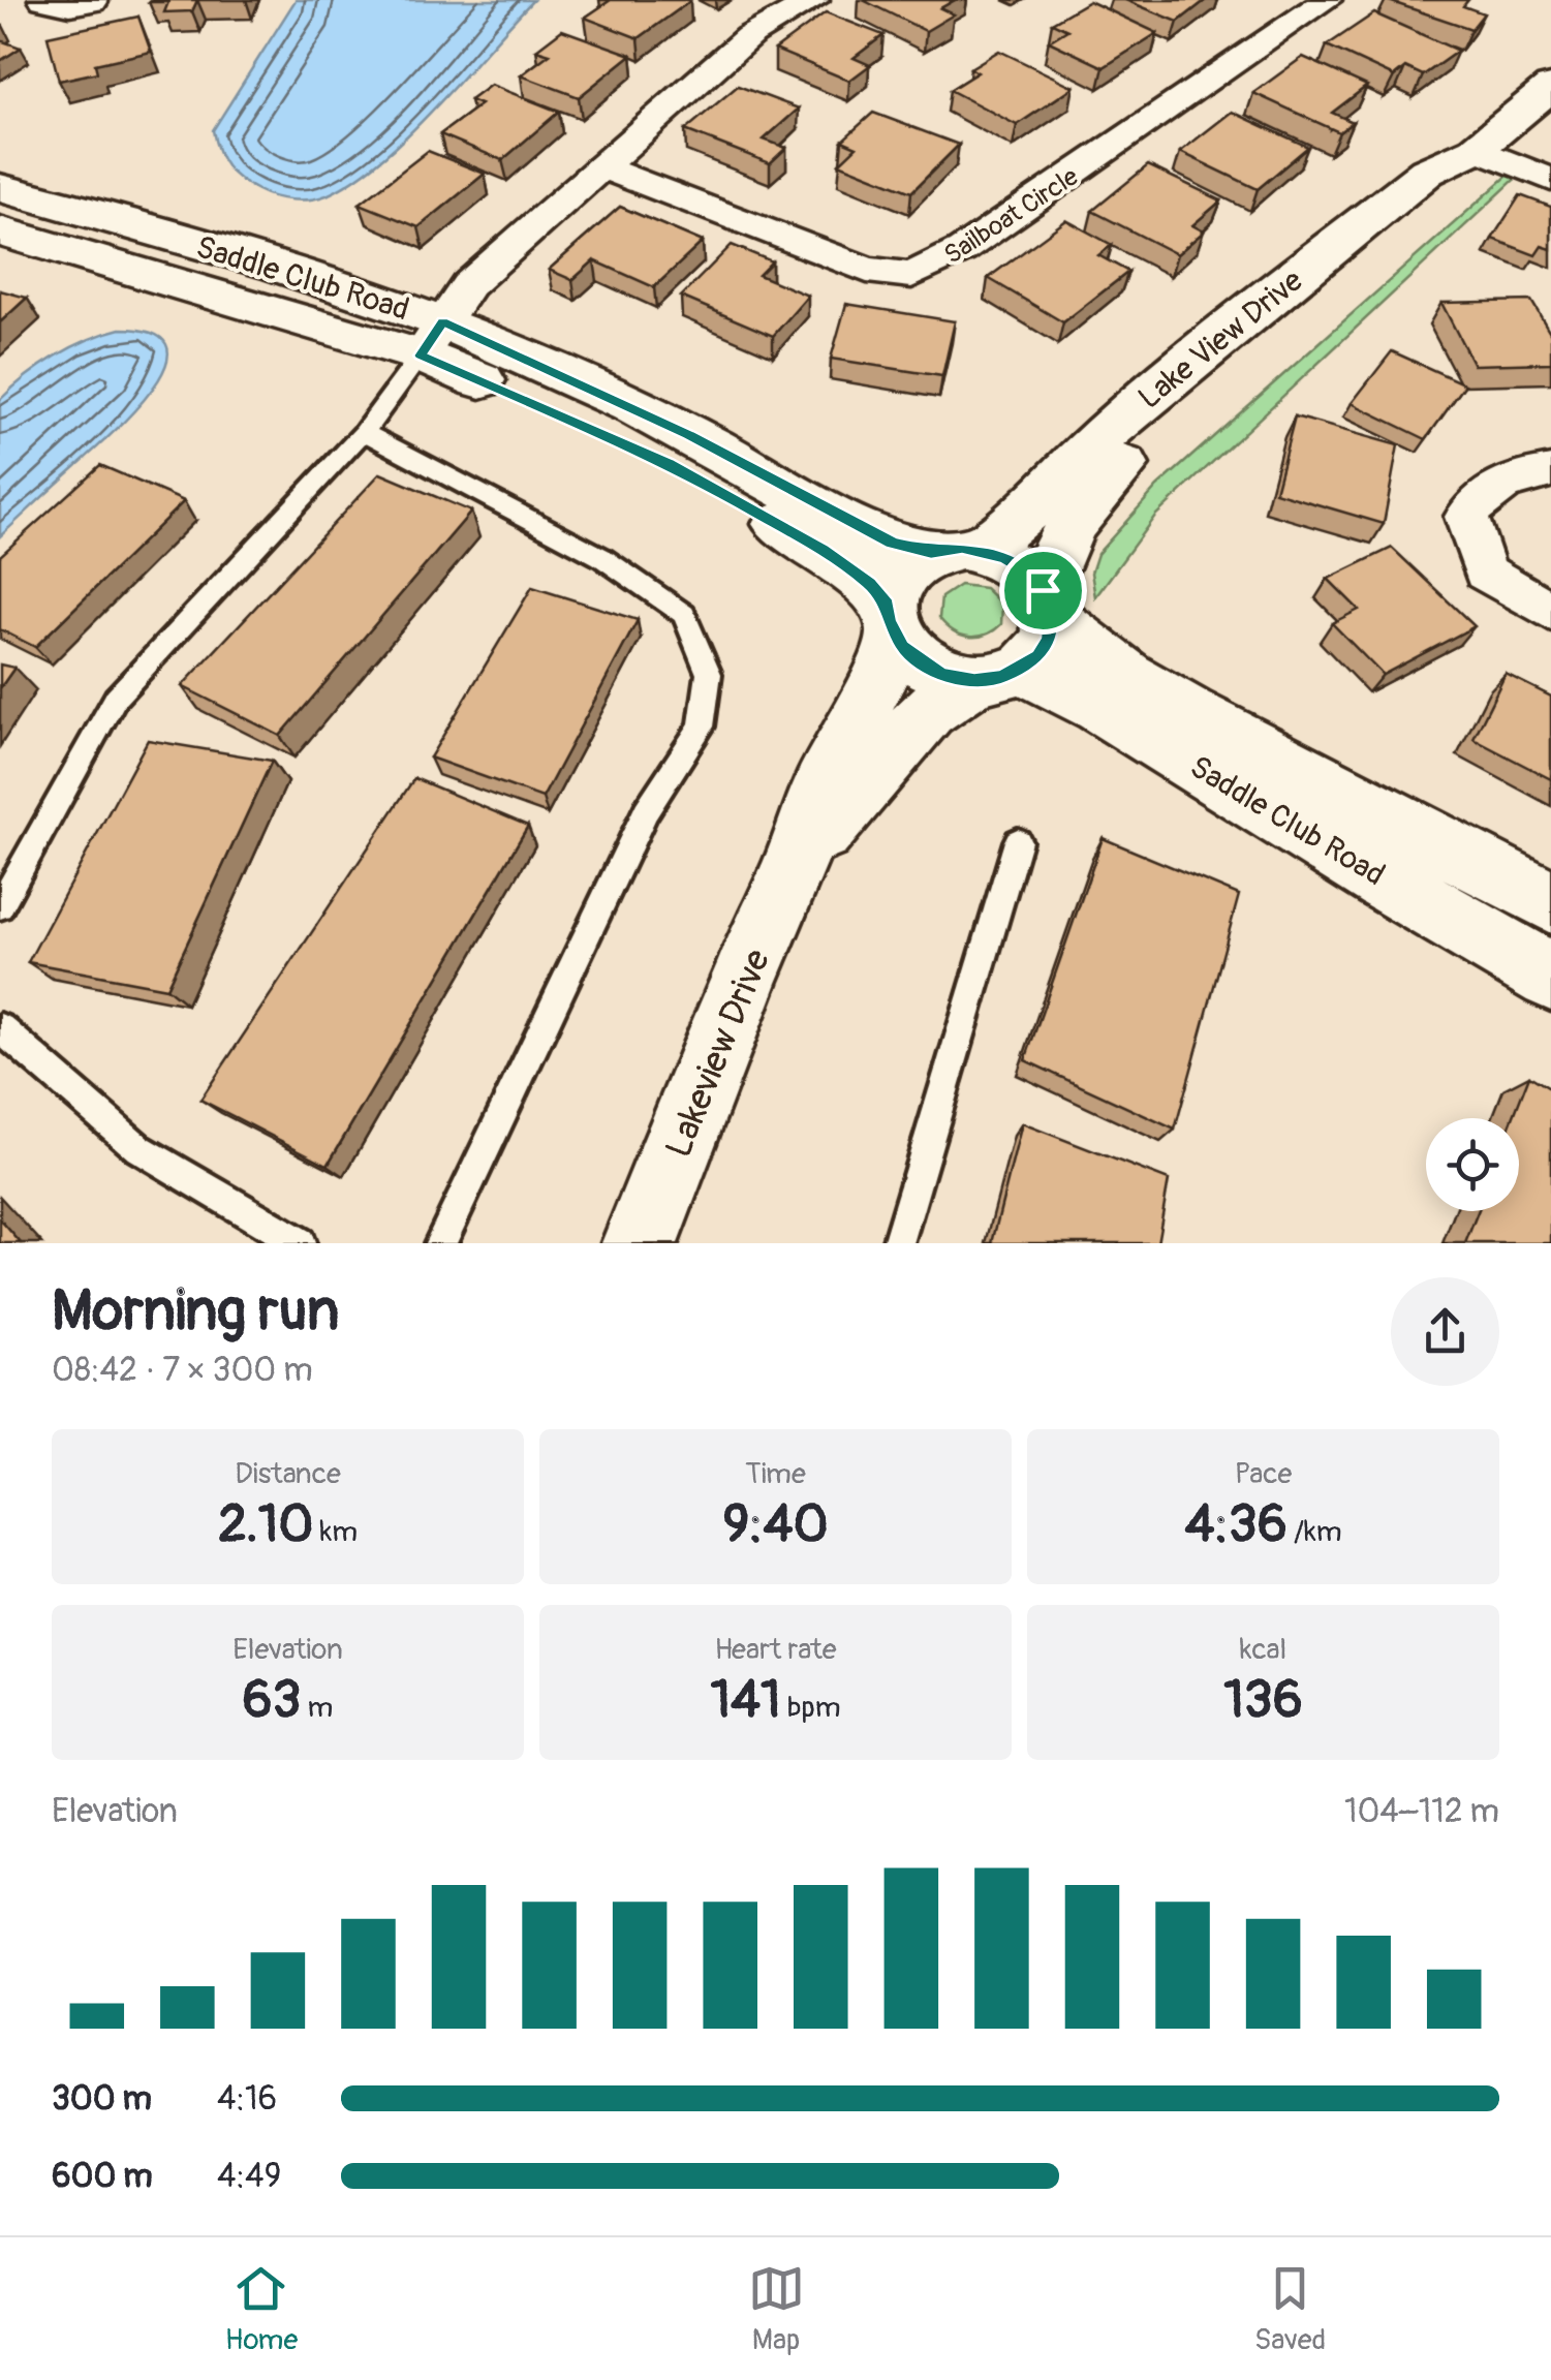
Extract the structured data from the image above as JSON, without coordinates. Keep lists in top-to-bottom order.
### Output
{
  "streets": {
    "street": [
      "Sailboat Circle",
      "Saddle Club Road",
      "Lake View Drive",
      "Lakeview Drive"
    ]
  },
  "crossings": [
    ["Saddle Club Road", "Lake View Drive"],
    ["Saddle Club Road", "Lakeview Drive"],
    ["Lake View Drive", "Lakeview Drive"]
  ],
  "page": {
    "heading": ["Morning run", "08:42 · 7 × 300 m"],
    "stats": [
      ["Distance", "2.10 km"],
      ["Time", "9:40"],
      ["Pace", "4:36 /km"],
      ["Elevation", "63 m"],
      ["Heart rate", "141 bpm"],
      ["kcal", "136"]
    ],
    "chart": ["Elevation", "104–112 m"],
    "list": [
      {
        "name": "300 m",
        "note": "4:16"
      },
      {
        "name": "600 m",
        "note": "4:49"
      }
    ],
    "tabs": ["Home", "Map", "Saved"]
  }
}
